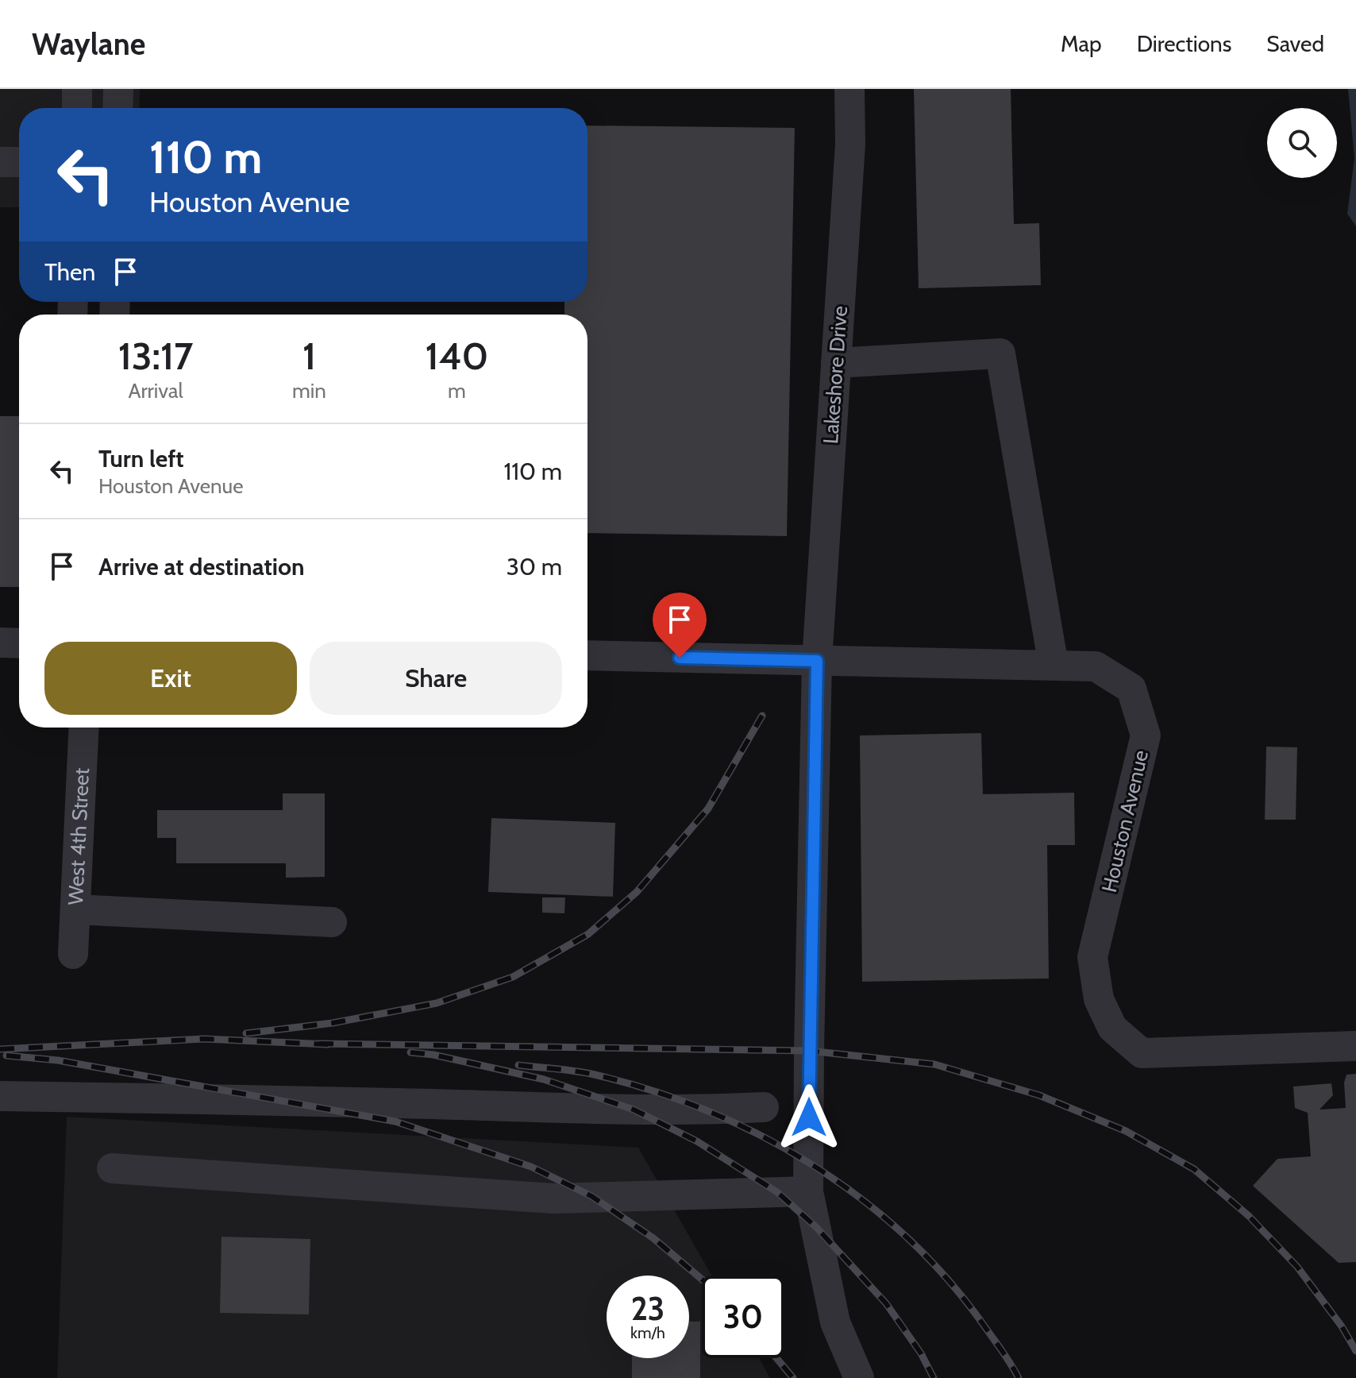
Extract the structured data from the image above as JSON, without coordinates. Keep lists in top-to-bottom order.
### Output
{
  "streets": {
    "street": ["Lakeshore Drive", "Houston Avenue", "West 4th Street"]
  },
  "crossings": [
    ["Lakeshore Drive", "Houston Avenue"]
  ],
  "page": {
    "header": "Waylane",
    "nav": ["Map", "Directions", "Saved"],
    "turn": ["110 m", "Houston Avenue"],
    "then": "Then",
    "eta": [
      "13:17",
      "Arrival",
      "1",
      "min",
      "140",
      "m"
    ],
    "list": [
      {
        "name": "Turn left",
        "note": "Houston Avenue",
        "value": "110 m"
      },
      {
        "name": "Arrive at destination",
        "value": "30 m"
      }
    ],
    "buttons": ["Exit", "Share"],
    "speed": "23 km/h",
    "limit": "30"
  }
}
